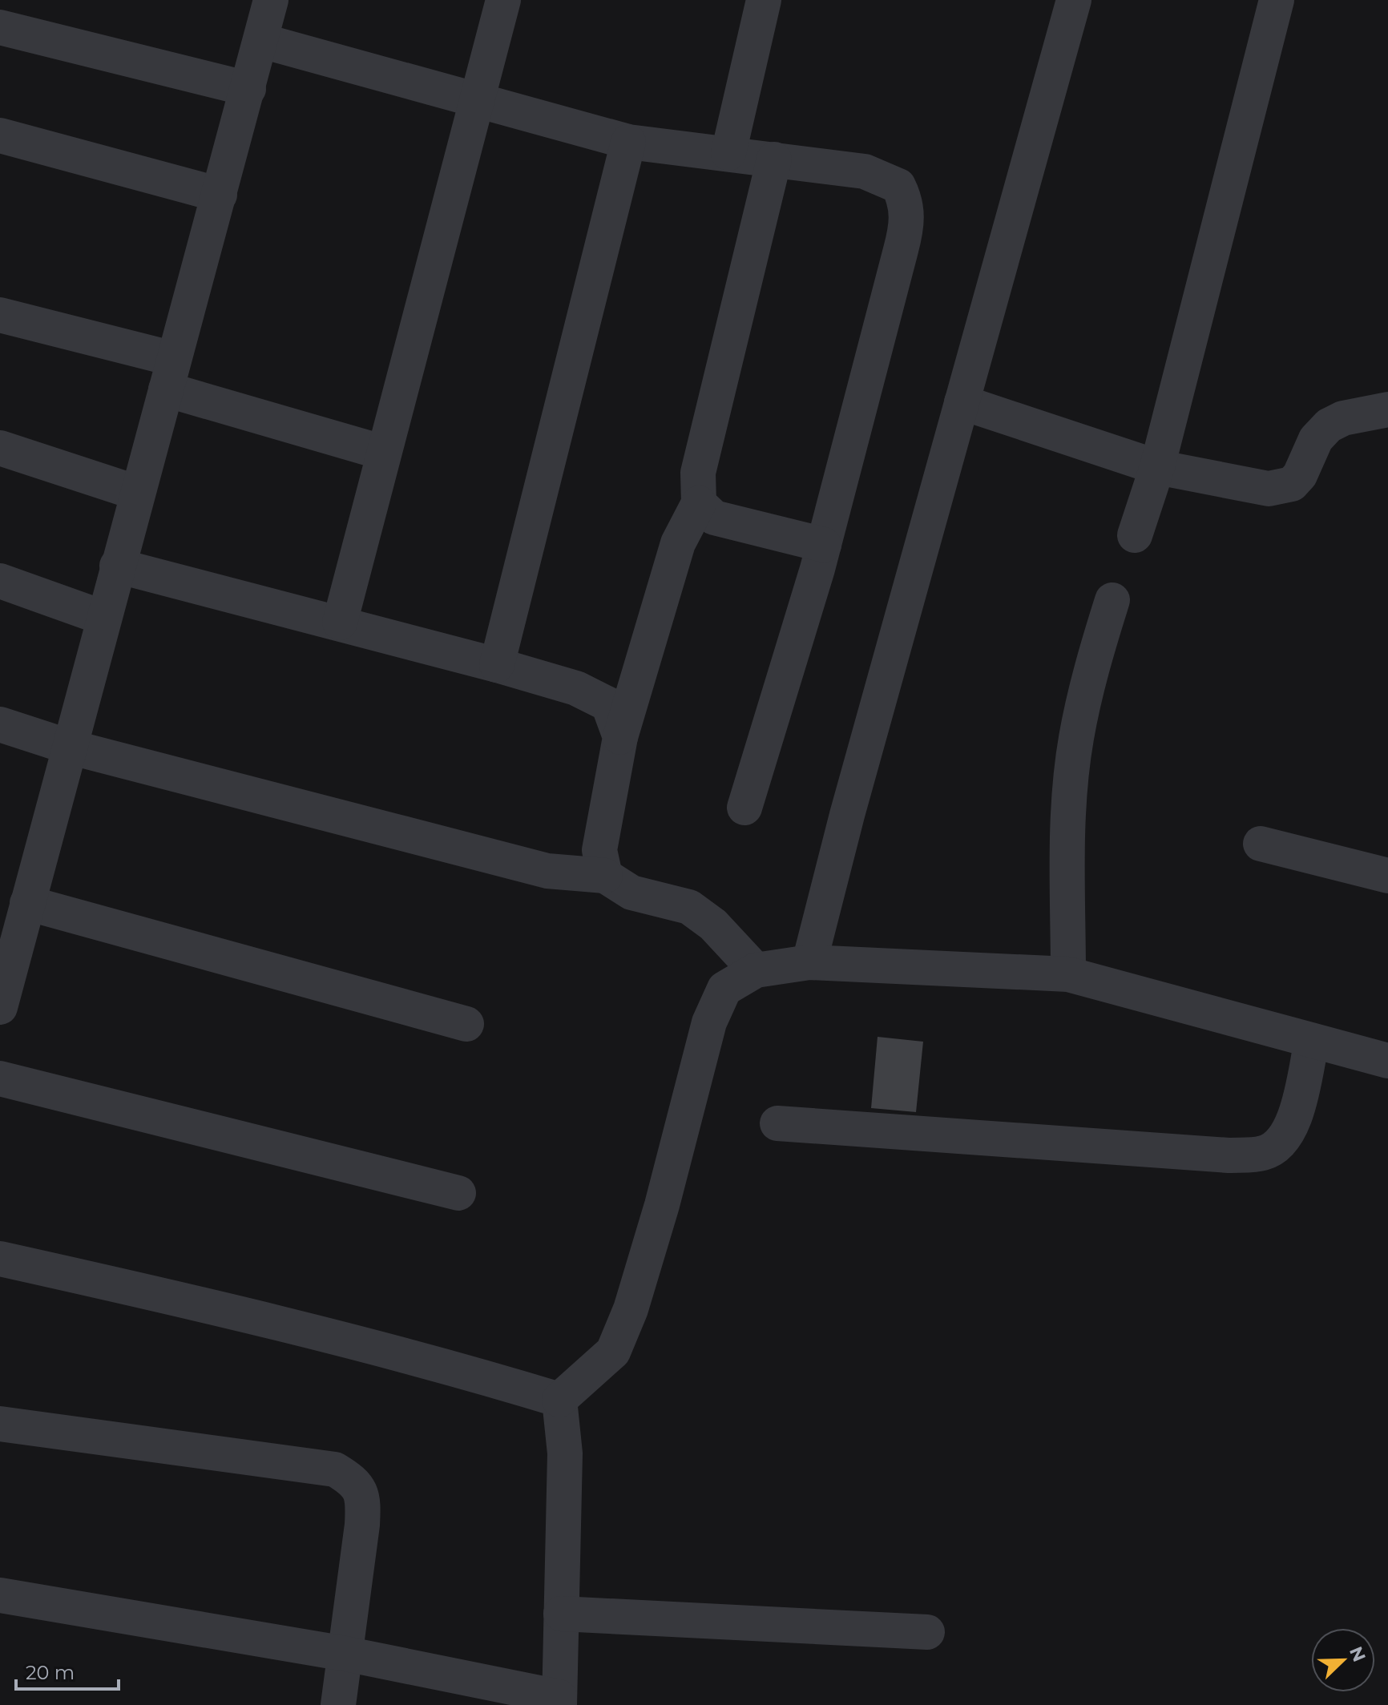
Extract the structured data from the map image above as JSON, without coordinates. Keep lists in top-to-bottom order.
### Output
{
  "scale_bar": "20 m",
  "north": "top right"
}
